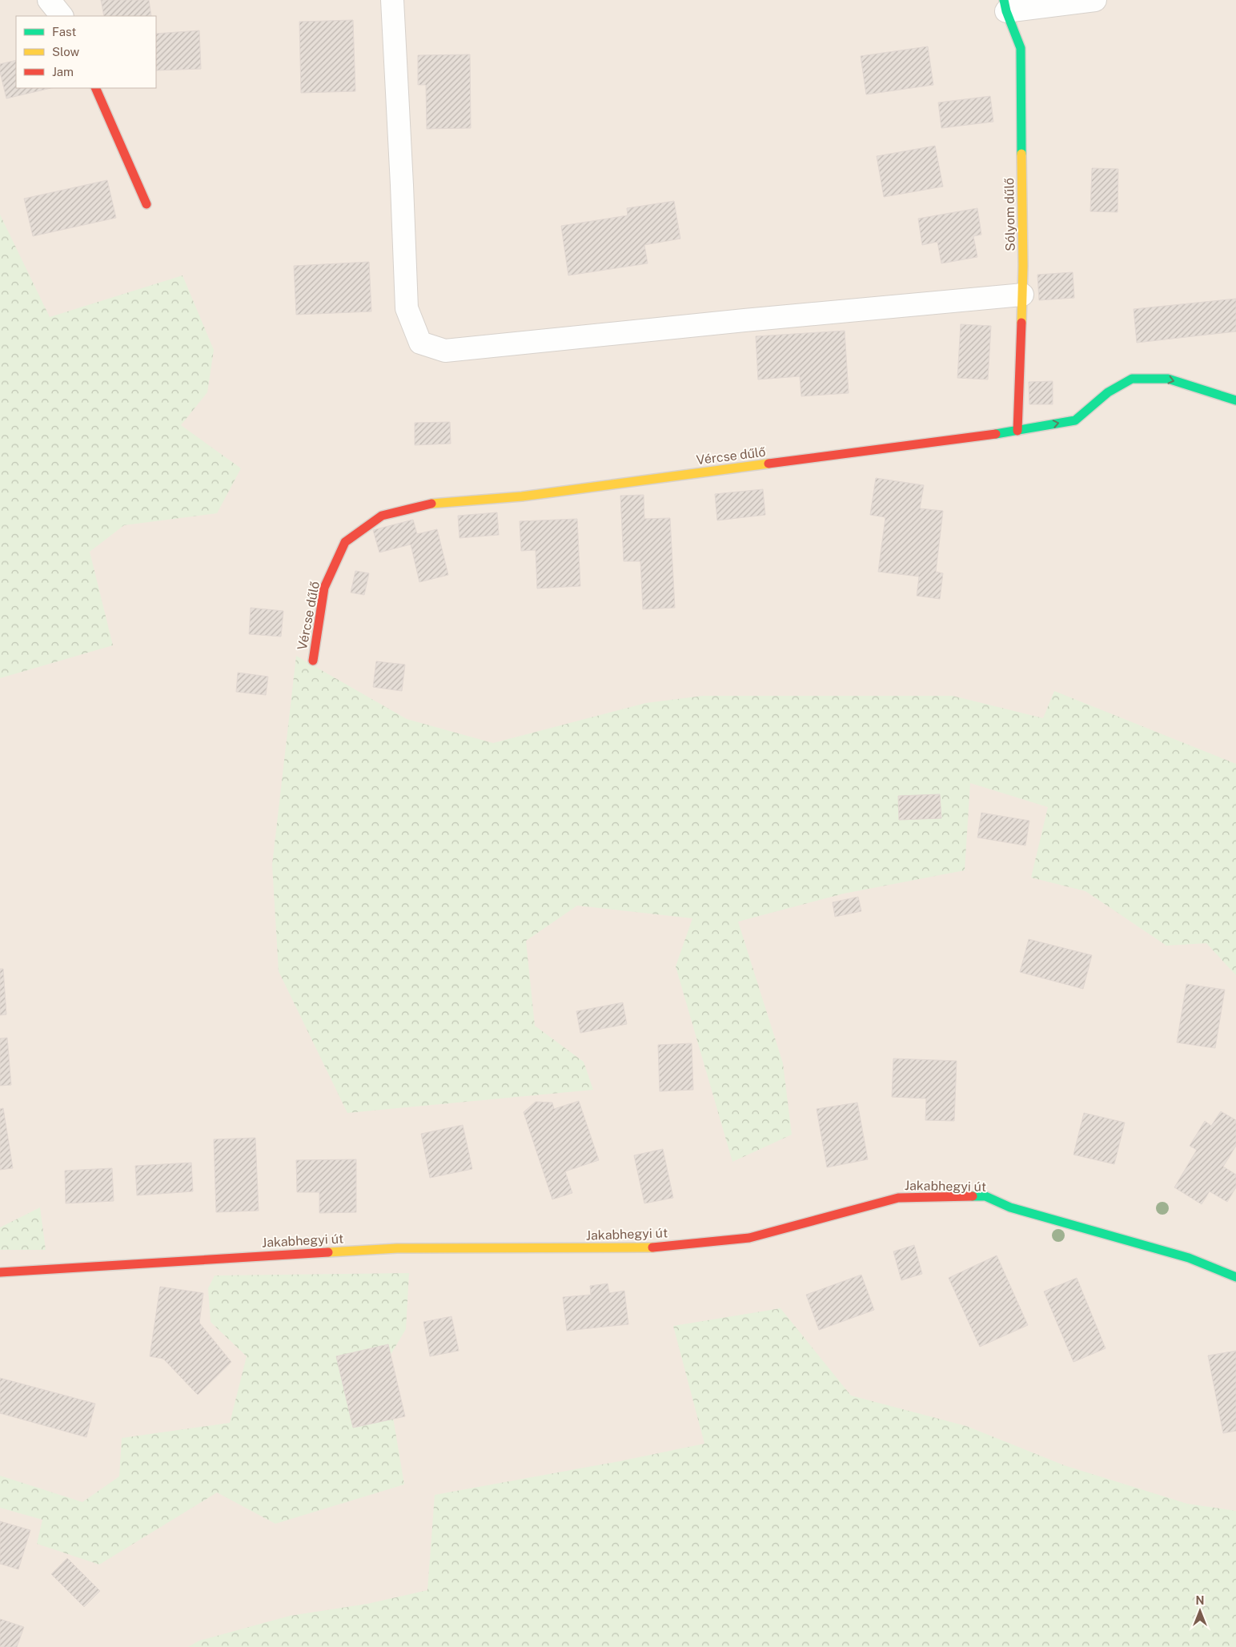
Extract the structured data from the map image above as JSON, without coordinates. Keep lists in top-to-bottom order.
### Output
{
  "streets": {
    "street": ["Sólyom dűlő", "Vércse dűlő", "Jakabhegyi út"]
  },
  "crossings": [
    ["Sólyom dűlő", "Vércse dűlő"]
  ],
  "legend": ["Fast", "Slow", "Jam"],
  "north": "top"
}
